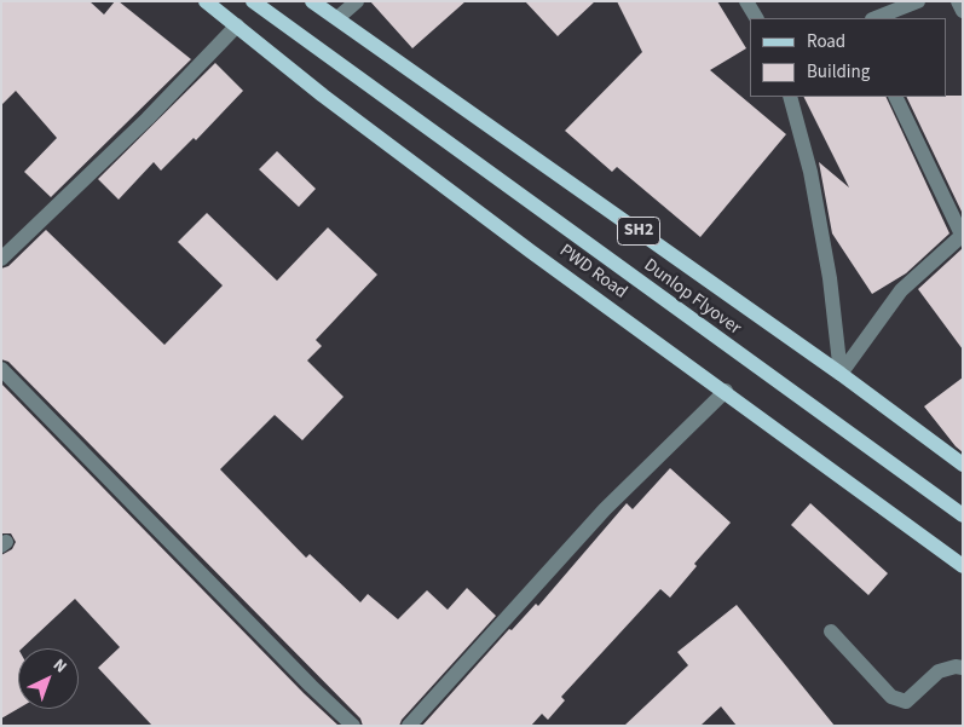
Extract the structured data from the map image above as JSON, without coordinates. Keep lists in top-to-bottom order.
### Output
{
  "streets": {
    "main road": ["SH2", "PWD Road", "Dunlop Flyover"]
  },
  "legend": ["Road", "Building"],
  "north": "top right"
}
